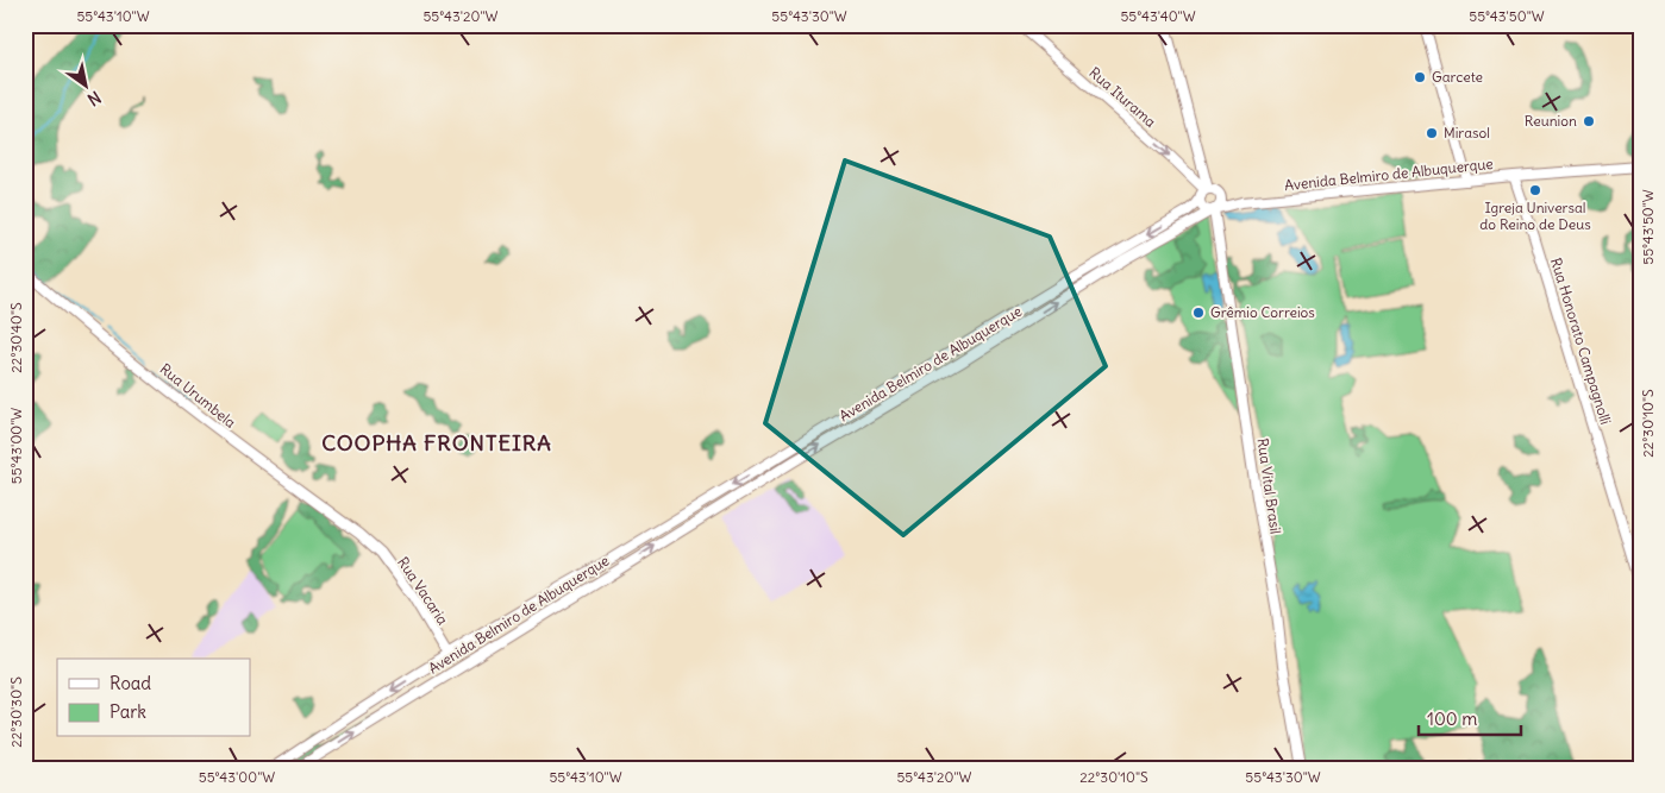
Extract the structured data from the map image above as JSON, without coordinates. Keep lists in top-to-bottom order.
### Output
{
  "streets": {
    "main road": [
      "Rua Iturama",
      "Avenida Belmiro de Albuquerque",
      "Rua Honorato Campagnolli",
      "Rua Urumbela",
      "Rua Vital Brasil",
      "Rua Vacaria"
    ]
  },
  "crossings": [
    ["Rua Iturama", "Avenida Belmiro de Albuquerque"],
    ["Rua Iturama", "Rua Vital Brasil"],
    ["Avenida Belmiro de Albuquerque", "Rua Honorato Campagnolli"],
    ["Avenida Belmiro de Albuquerque", "Rua Vital Brasil"],
    ["Avenida Belmiro de Albuquerque", "Rua Vacaria"],
    ["Rua Urumbela", "Rua Vacaria"]
  ],
  "one_way": ["Rua Iturama"],
  "districts": ["COOPHA FRONTEIRA"],
  "places": [
    "Garcete",
    "Reunion",
    "Mirasol",
    "Igreja Universal do Reino de Deus",
    "Grêmio Correios"
  ],
  "legend": ["Road", "Park"],
  "scale_bar": "100 m",
  "north": "bottom right",
  "coordinates": [
    "55°43'10\"W",
    "55°43'20\"W",
    "55°43'30\"W",
    "55°43'40\"W",
    "55°43'50\"W",
    "22°30'40\"S",
    "22°30'10\"S",
    "55°43'00\"W",
    "22°30'30\"S"
  ]
}
